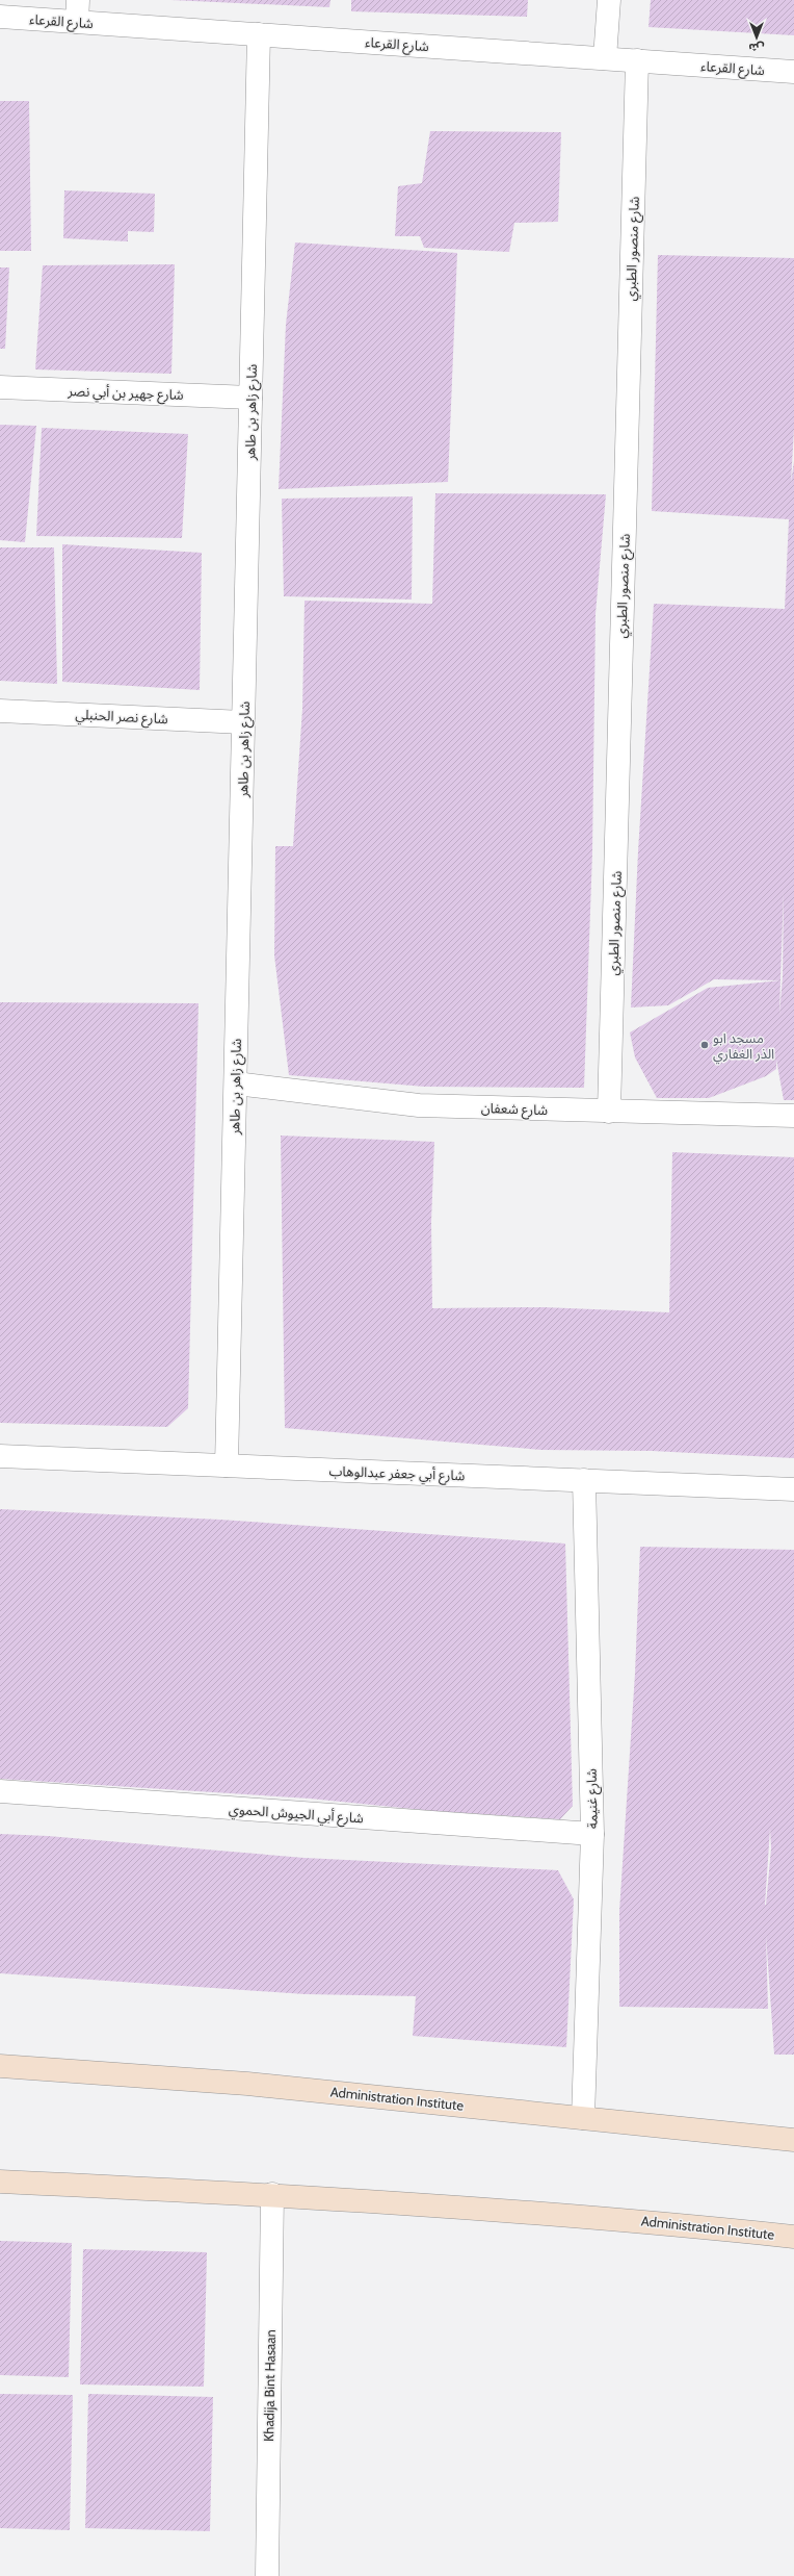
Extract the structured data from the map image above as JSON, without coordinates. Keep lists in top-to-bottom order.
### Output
{
  "streets": {
    "main road": ["Administration Institute"],
    "street": [
      "شارع القرعاء",
      "شارع منصور الطبري",
      "شارع جهير بن أبي نصر",
      "شارع زاهر بن طاهر",
      "شارع نصر الحنبلي",
      "شارع شعفان",
      "شارع أبي جعفر عبدالوهاب",
      "شارع غنيمة",
      "شارع أبي الجيوش الحموي",
      "Khadija Bint Hasaan"
    ]
  },
  "crossings": [
    ["شارع القرعاء", "شارع منصور الطبري"],
    ["شارع القرعاء", "شارع زاهر بن طاهر"],
    ["شارع منصور الطبري", "شارع شعفان"],
    ["شارع جهير بن أبي نصر", "شارع زاهر بن طاهر"],
    ["شارع زاهر بن طاهر", "شارع نصر الحنبلي"],
    ["شارع زاهر بن طاهر", "شارع شعفان"],
    ["شارع زاهر بن طاهر", "شارع أبي جعفر عبدالوهاب"],
    ["شارع أبي جعفر عبدالوهاب", "شارع غنيمة"],
    ["شارع غنيمة", "شارع أبي الجيوش الحموي"],
    ["شارع غنيمة", "Administration Institute"],
    ["Administration Institute", "Khadija Bint Hasaan"]
  ],
  "places": ["مسجد ابو الذر الغفاري"],
  "north": "bottom"
}
